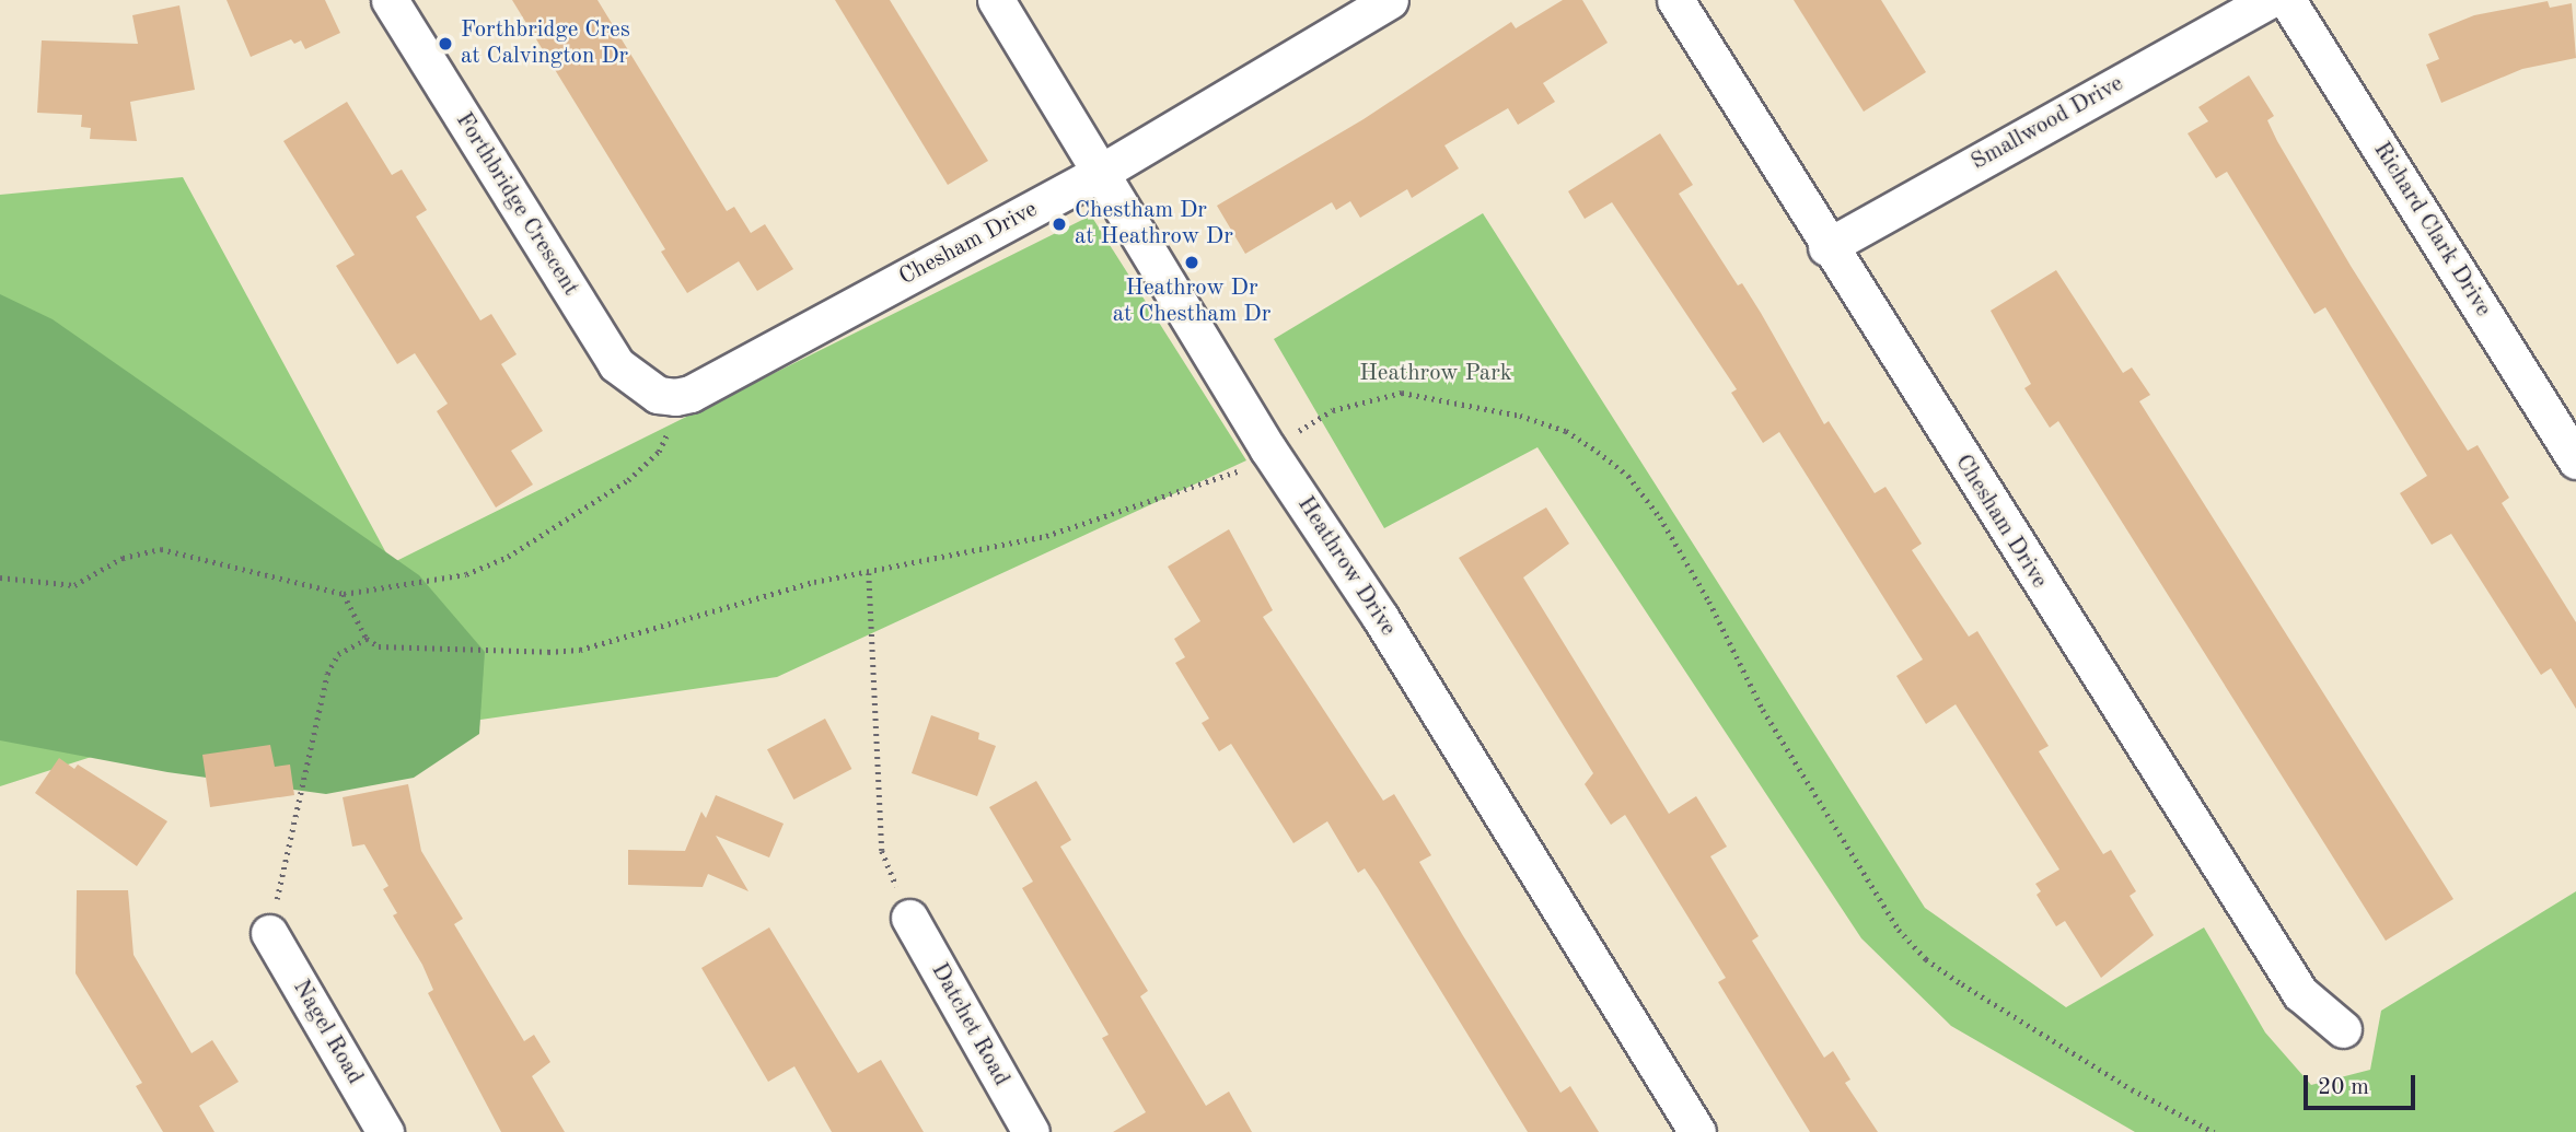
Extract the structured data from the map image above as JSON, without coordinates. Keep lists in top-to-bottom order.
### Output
{
  "streets": {
    "street": [
      "Smallwood Drive",
      "Forthbridge Crescent",
      "Richard Clark Drive",
      "Chesham Drive",
      "Heathrow Drive",
      "Datchet Road",
      "Nagel Road"
    ]
  },
  "crossings": [
    ["Smallwood Drive", "Chesham Drive"],
    ["Forthbridge Crescent", "Chesham Drive"],
    ["Chesham Drive", "Heathrow Drive"]
  ],
  "parks": ["Heathrow Park"],
  "places": ["Forthbridge Cres at Calvington Dr", "Chestham Dr at Heathrow Dr", "Heathrow Dr at Chestham Dr"],
  "scale_bar": "20 m"
}
